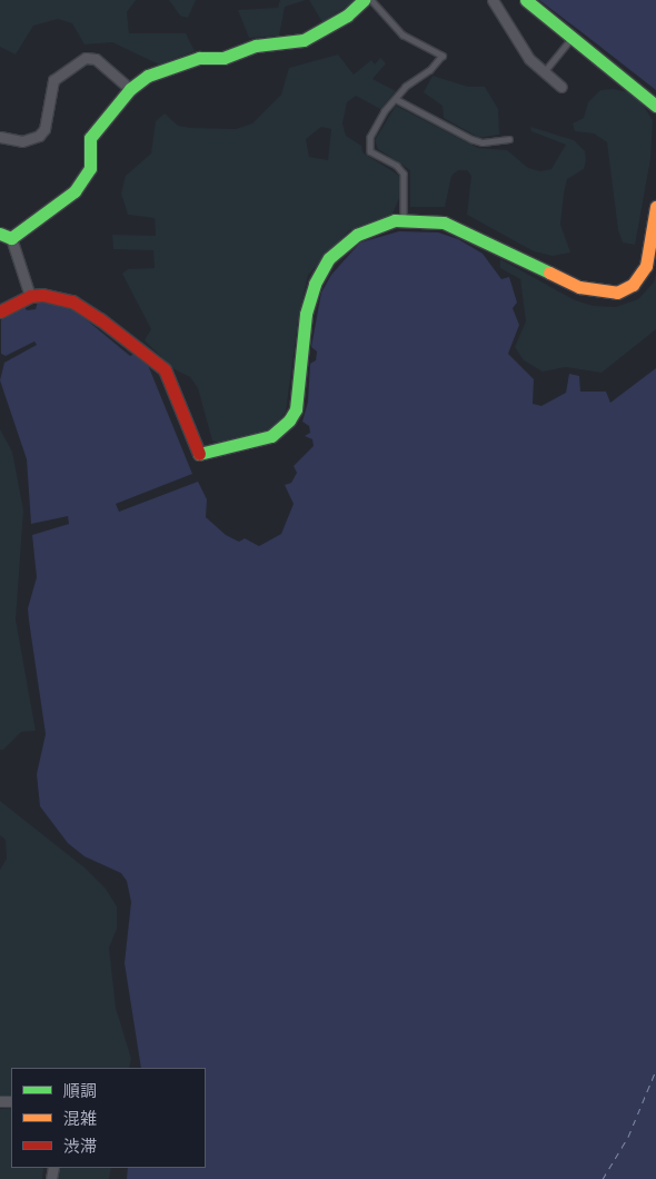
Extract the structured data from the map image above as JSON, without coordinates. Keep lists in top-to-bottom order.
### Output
{
  "legend": ["順調", "混雑", "渋滞"]
}
